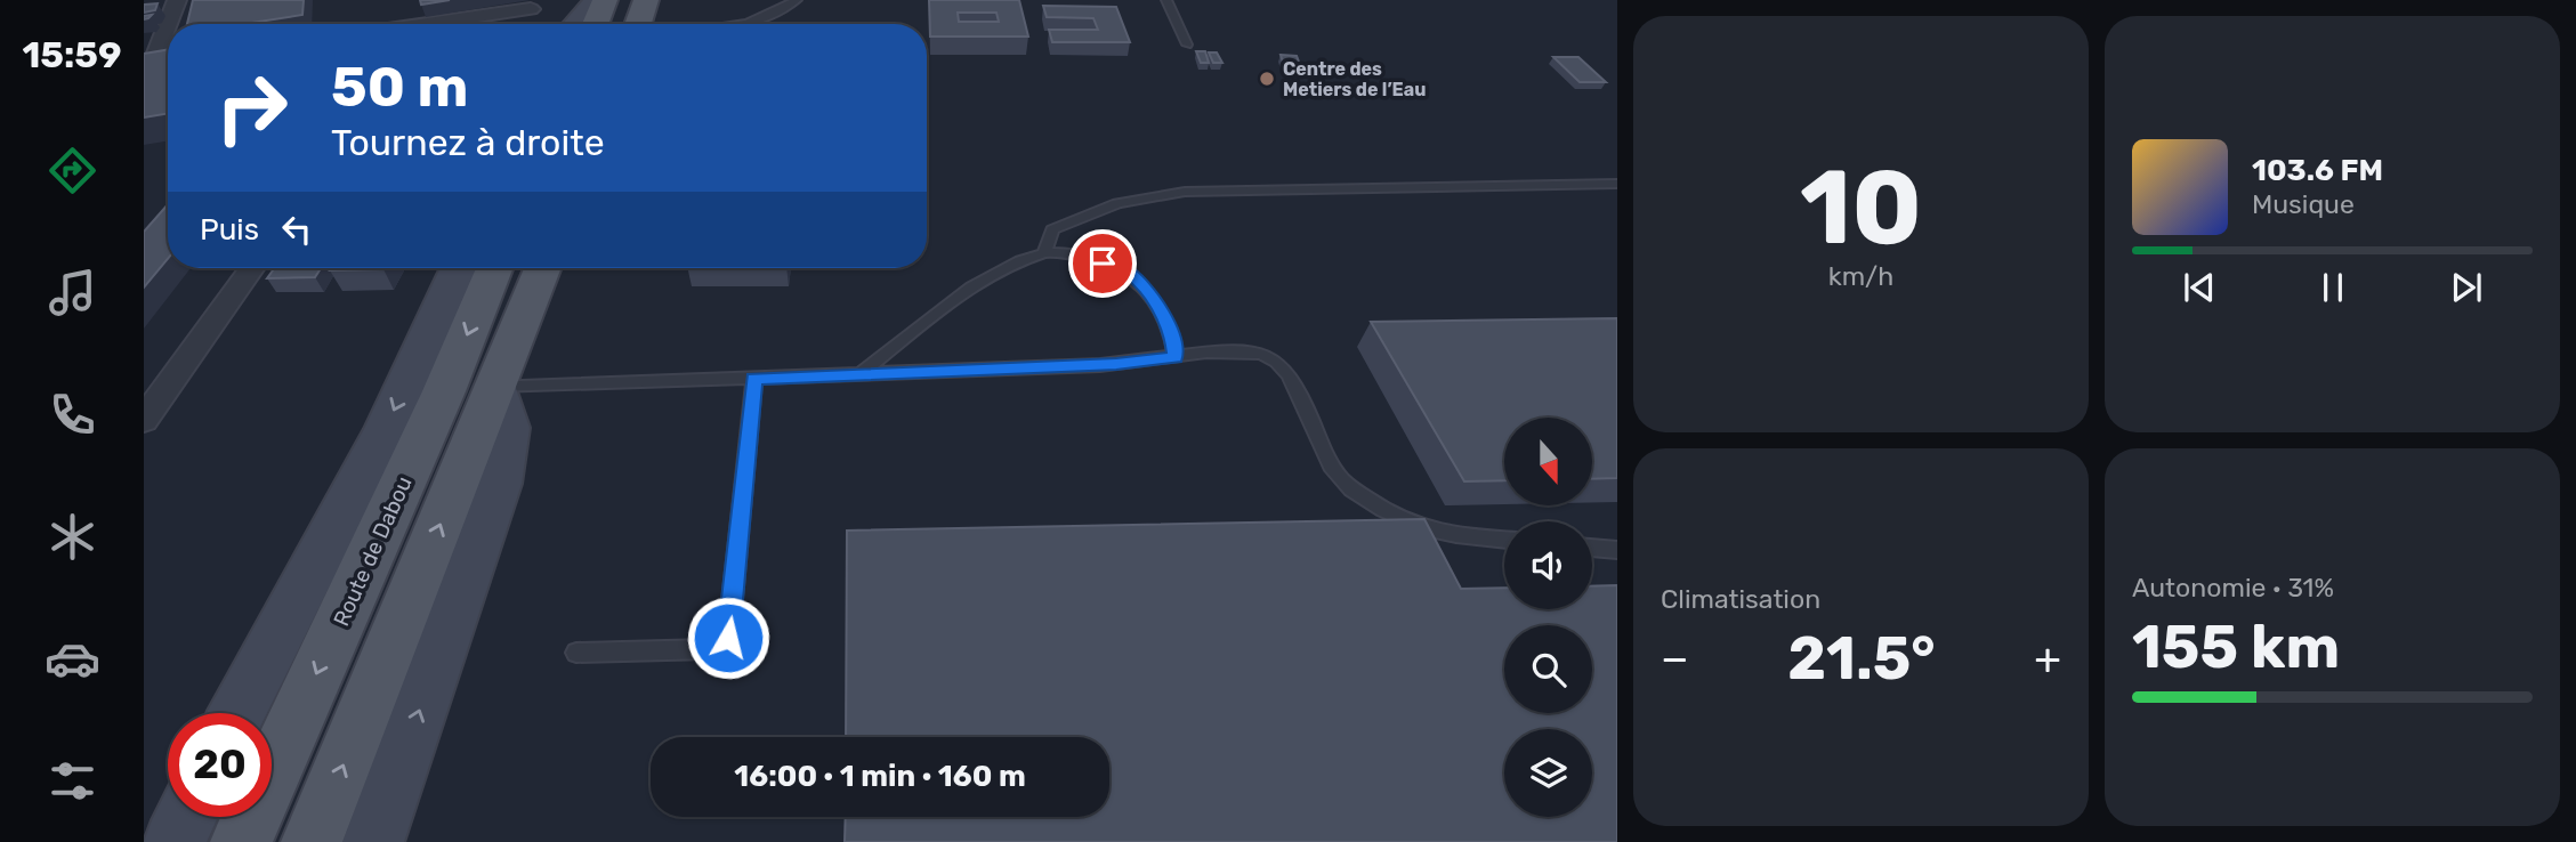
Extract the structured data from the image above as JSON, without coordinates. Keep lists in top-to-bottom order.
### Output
{
  "streets": {
    "main road": ["Route de Dabou"]
  },
  "places": ["Centre des Metiers de l’Eau"],
  "north": "bottom",
  "page": {
    "tabs": "15:59",
    "tile": [
      ["10", "km/h"],
      "Climatisation",
      ["Autonomie · 31%", "155 km"]
    ],
    "turn": ["50 m", "Tournez à droite"],
    "song": ["103.6 FM", "Musique"],
    "then": "Puis",
    "heat": ["−", "21.5°", "+"],
    "limit": "20",
    "trip": "16:00 · 1 min · 160 m"
  }
}
